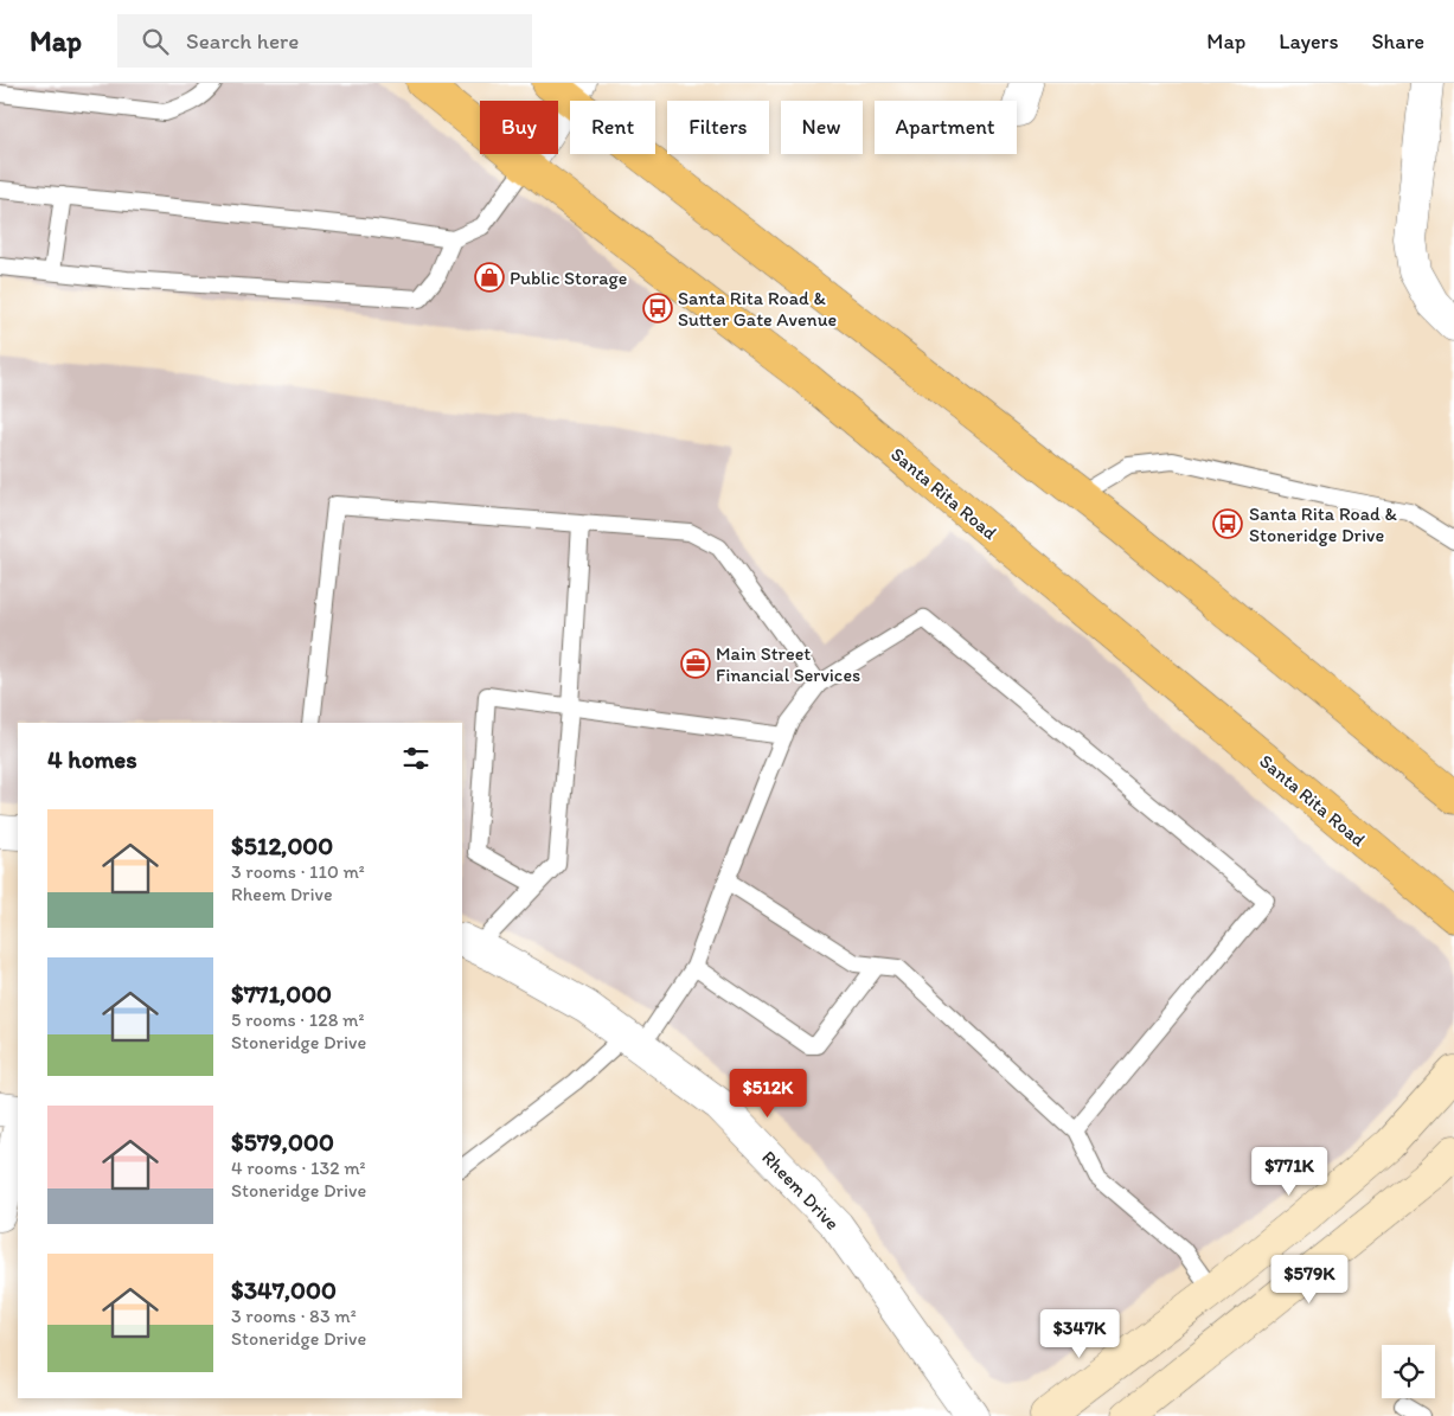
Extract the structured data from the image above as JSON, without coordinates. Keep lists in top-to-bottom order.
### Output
{
  "streets": {
    "main road": ["Santa Rita Road"],
    "street": ["Rheem Drive"]
  },
  "places": {
    "shop": ["Public Storage"],
    "bus stop": ["Santa Rita Road & Sutter Gate Avenue", "Santa Rita Road & Stoneridge Drive"],
    "office": ["Main Street Financial Services"]
  },
  "page": {
    "header": "Map",
    "search": "Search here",
    "nav": ["Map", "Layers", "Share"],
    "chip": [
      "Buy",
      "Rent",
      "Filters",
      "New",
      "Apartment"
    ],
    "heading": "4 homes",
    "list": [
      {
        "name": "$512,000",
        "note": "3 rooms · 110 m² · Rheem Drive"
      },
      {
        "name": "$771,000",
        "note": "5 rooms · 128 m² · Stoneridge Drive"
      },
      {
        "name": "$579,000",
        "note": "4 rooms · 132 m² · Stoneridge Drive"
      },
      {
        "name": "$347,000",
        "note": "3 rooms · 83 m² · Stoneridge Drive"
      }
    ],
    "price": [
      "$512K",
      "$771K",
      "$579K",
      "$347K"
    ]
  }
}
